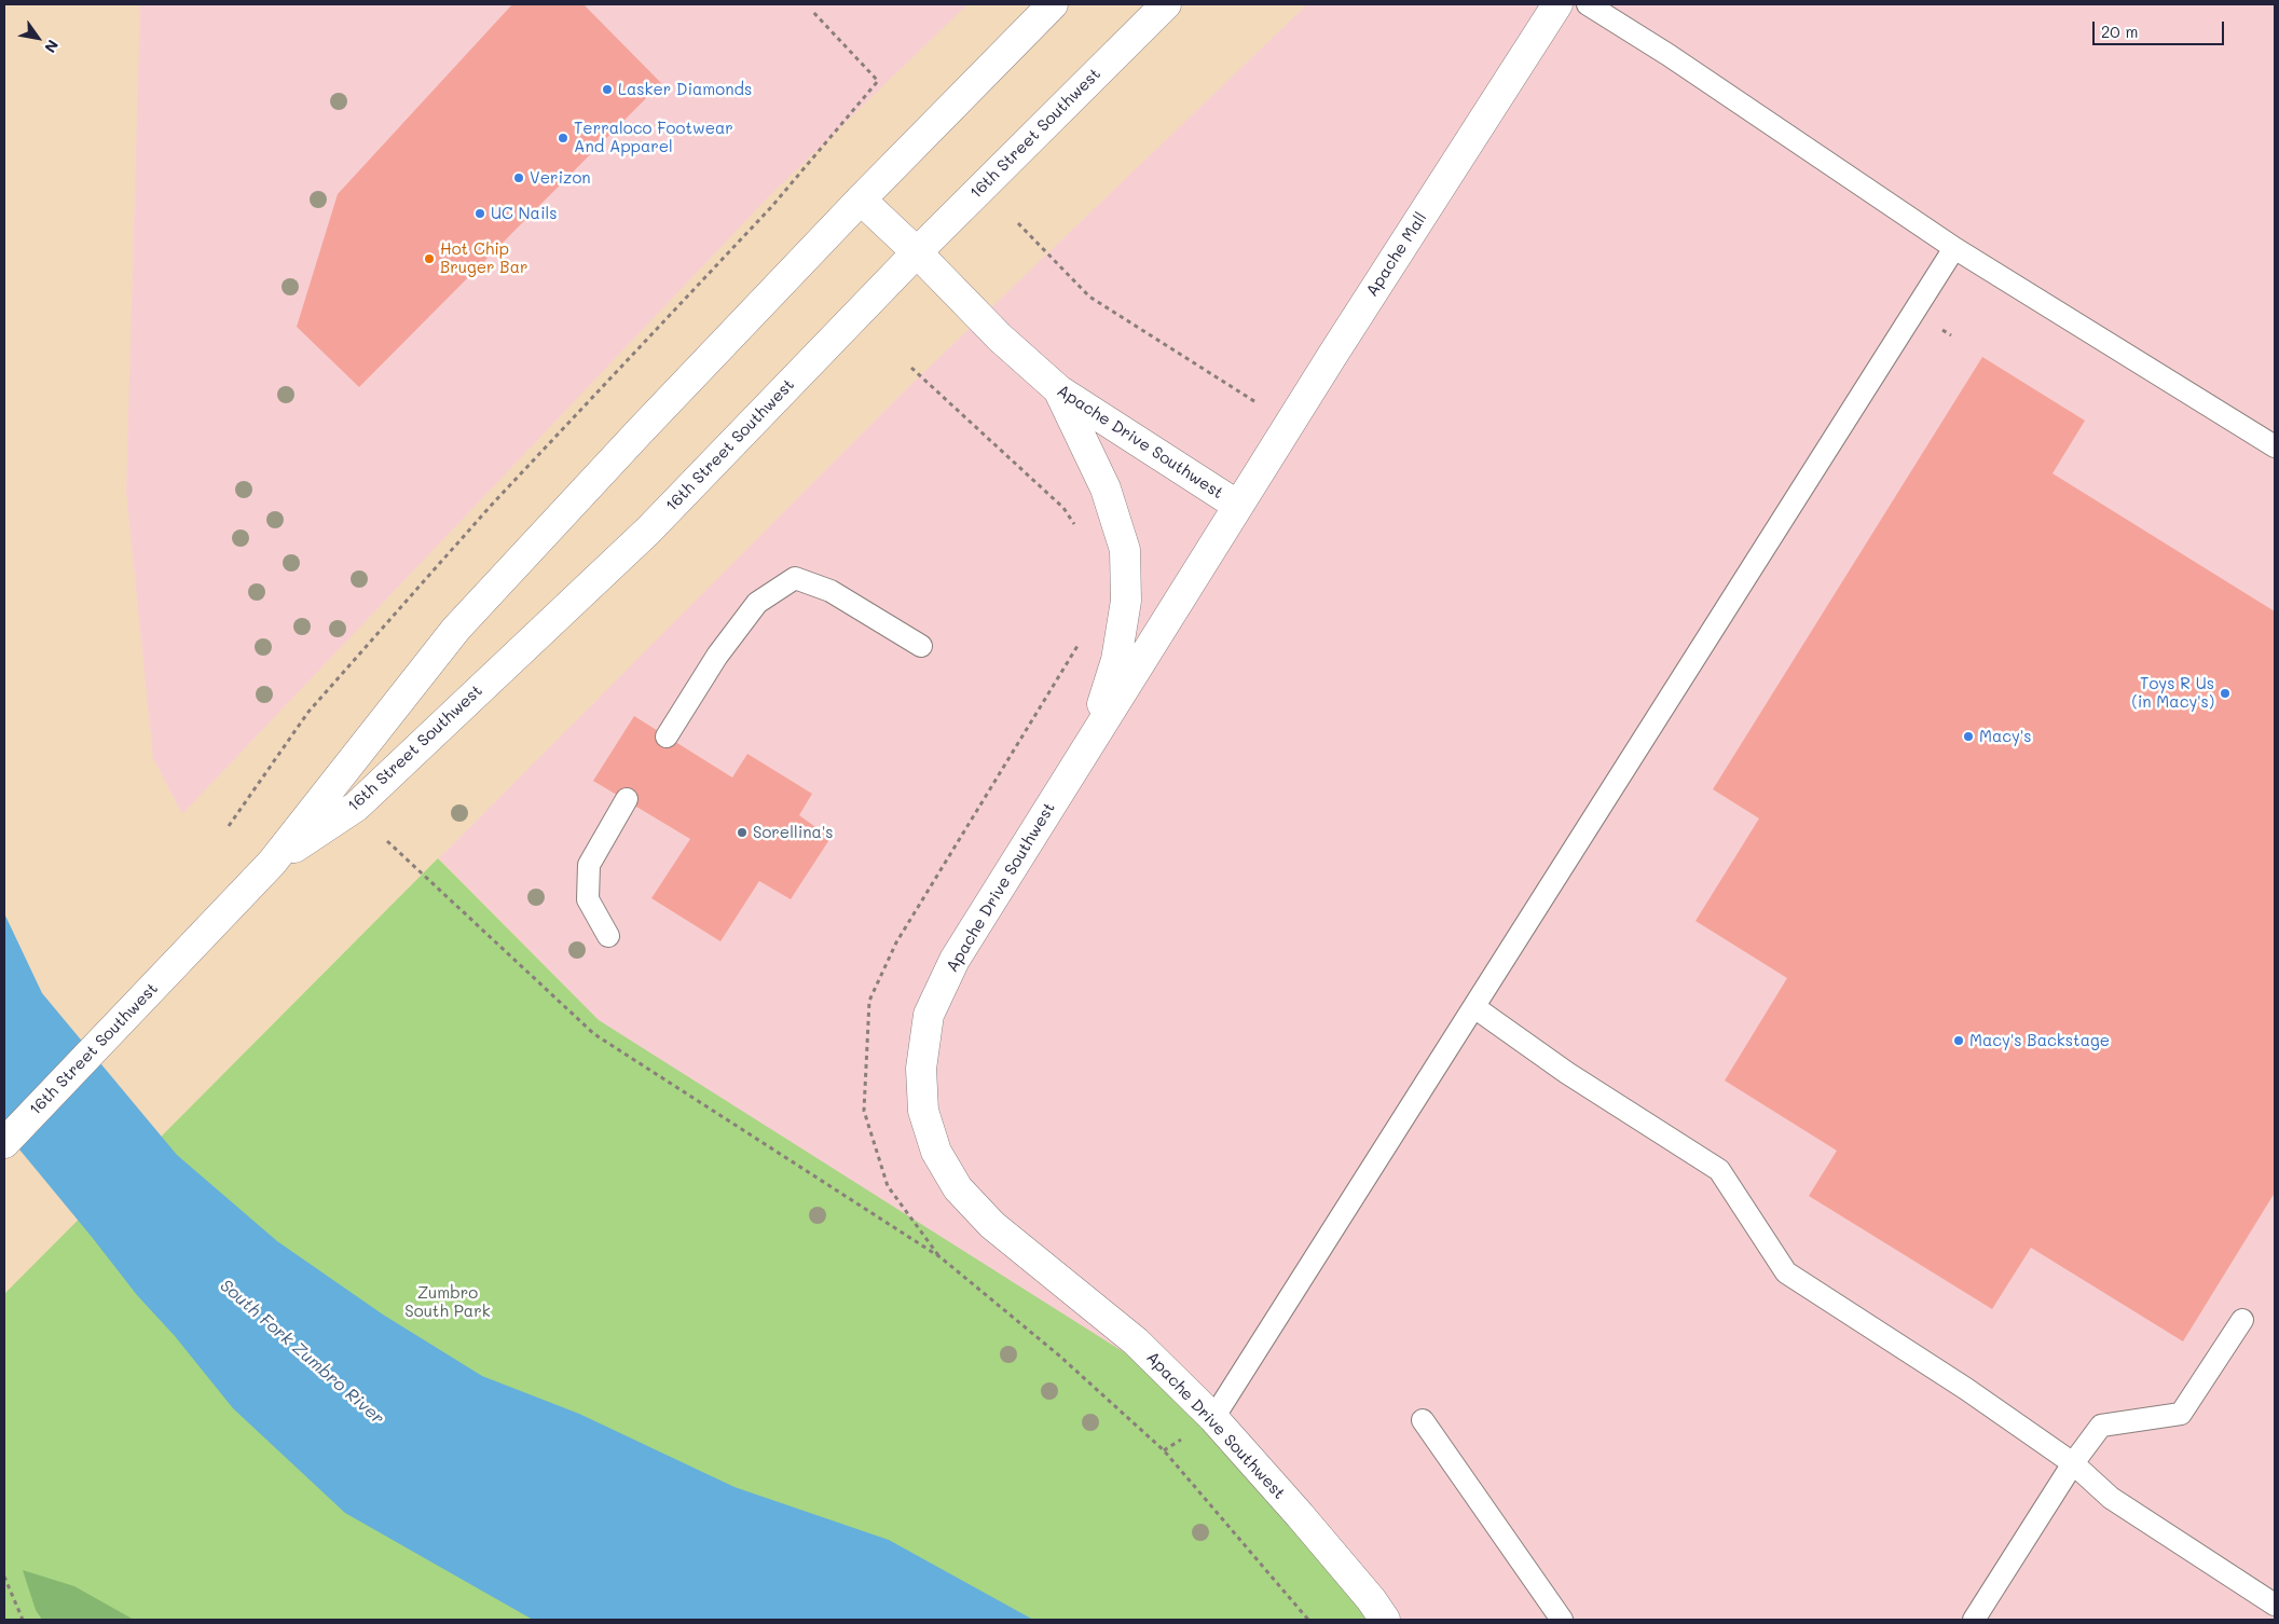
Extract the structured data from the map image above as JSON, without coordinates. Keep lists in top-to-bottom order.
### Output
{
  "streets": {
    "street": ["16th Street Southwest", "Apache Mall", "Apache Drive Southwest"]
  },
  "crossings": [
    ["16th Street Southwest", "Apache Drive Southwest"],
    ["Apache Mall", "Apache Drive Southwest"]
  ],
  "water": ["South Fork Zumbro River"],
  "parks": ["Zumbro South Park"],
  "places": [
    "Lasker Diamonds",
    "Terraloco Footwear And Apparel",
    "Verizon",
    "UC Nails",
    "Hot Chip Bruger Bar",
    "Toys R Us (in Macy's)",
    "Macy's",
    "Sorellina's",
    "Macy's Backstage"
  ],
  "scale_bar": "20 m",
  "north": "bottom right"
}
